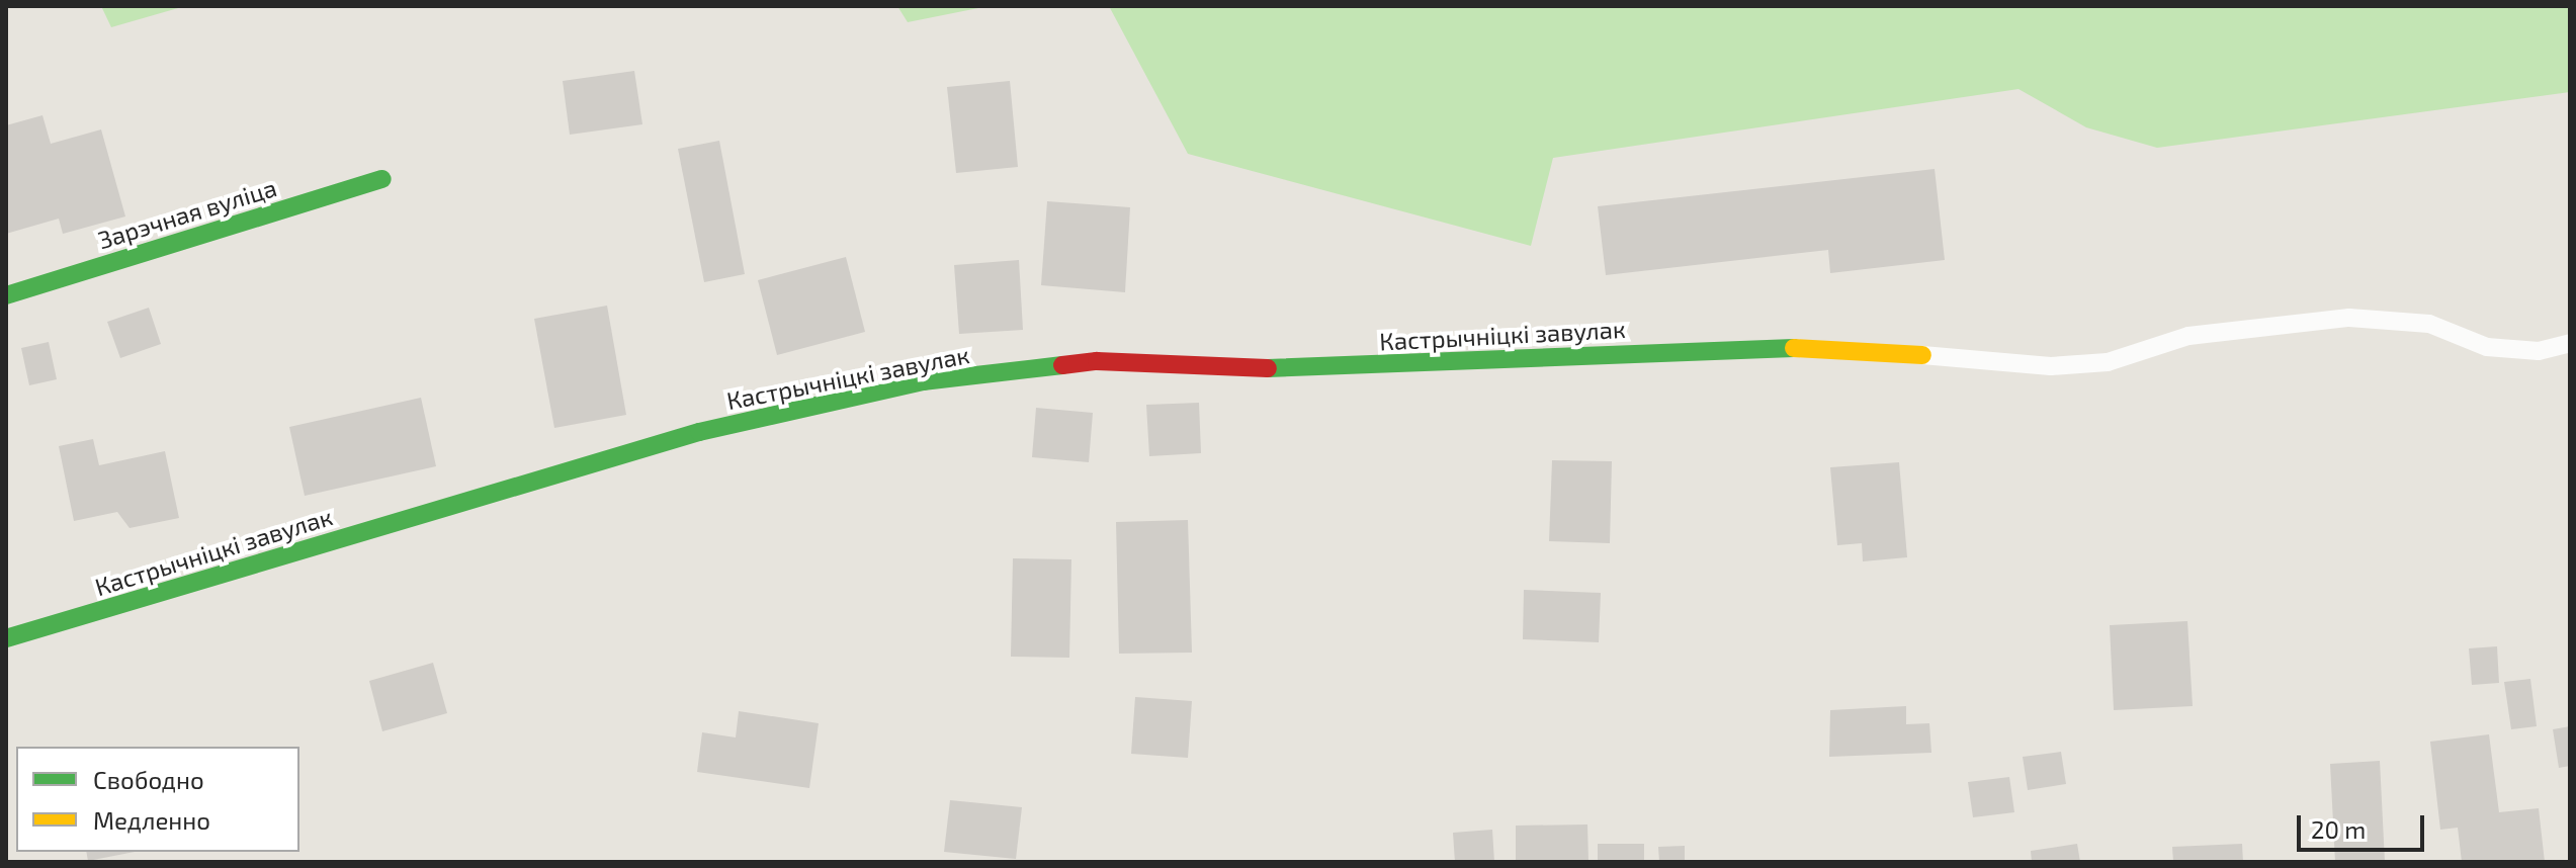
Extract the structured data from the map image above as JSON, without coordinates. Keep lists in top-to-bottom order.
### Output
{
  "streets": {
    "street": ["Зарэчная вуліца", "Кастрычніцкі завулак"]
  },
  "legend": ["Свободно", "Медленно"],
  "scale_bar": "20 m"
}
